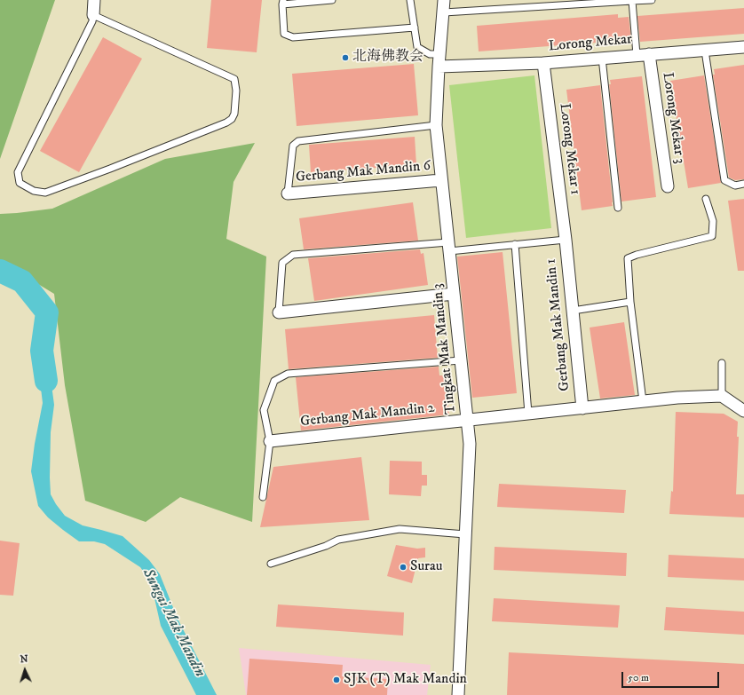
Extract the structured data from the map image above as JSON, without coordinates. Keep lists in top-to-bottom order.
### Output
{
  "streets": {
    "street": [
      "Lorong Mekar",
      "Lorong Mekar 3",
      "Lorong Mekar 1",
      "Gerbang Mak Mandin 6",
      "Gerbang Mak Mandin 1",
      "Tingkat Mak Mandin 3",
      "Gerbang Mak Mandin 2"
    ]
  },
  "crossings": [
    ["Lorong Mekar", "Lorong Mekar 3"],
    ["Lorong Mekar", "Lorong Mekar 1"],
    ["Lorong Mekar", "Tingkat Mak Mandin 3"],
    ["Lorong Mekar 1", "Gerbang Mak Mandin 1"],
    ["Gerbang Mak Mandin 6", "Tingkat Mak Mandin 3"],
    ["Gerbang Mak Mandin 1", "Gerbang Mak Mandin 2"],
    ["Tingkat Mak Mandin 3", "Gerbang Mak Mandin 2"]
  ],
  "water": ["Sungai Mak Mandin"],
  "places": ["北海佛教会", "Surau", "SJK (T) Mak Mandin"],
  "scale_bar": "50 m",
  "north": "top"
}
